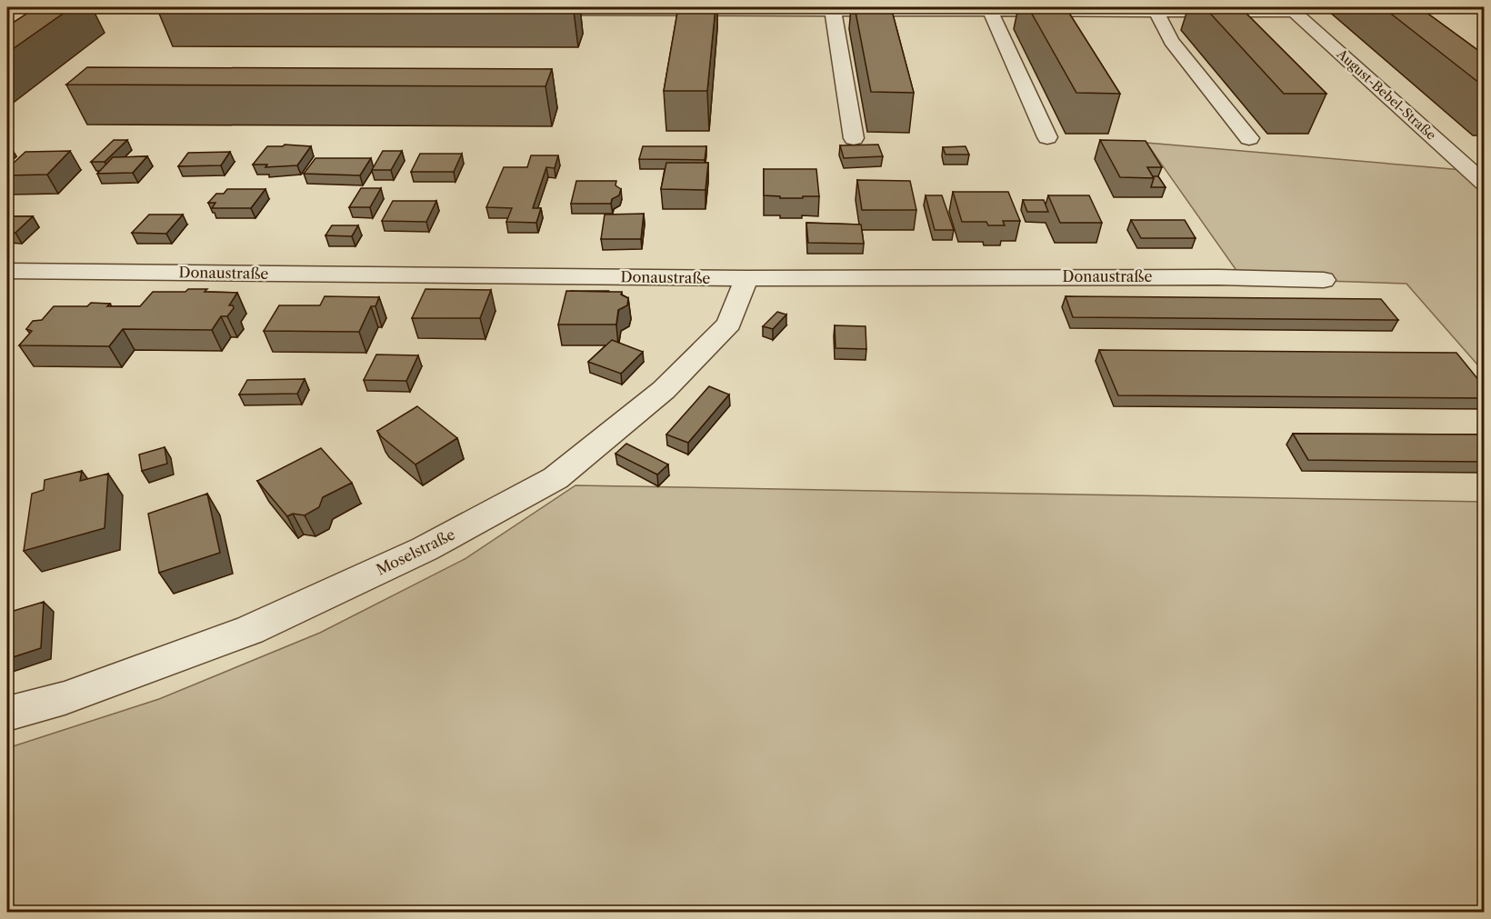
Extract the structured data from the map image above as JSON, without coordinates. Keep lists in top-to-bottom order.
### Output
{
  "streets": {
    "street": ["August-Bebel-Straße", "Donaustraße", "Moselstraße"]
  },
  "crossings": [
    ["Donaustraße", "Moselstraße"]
  ]
}
